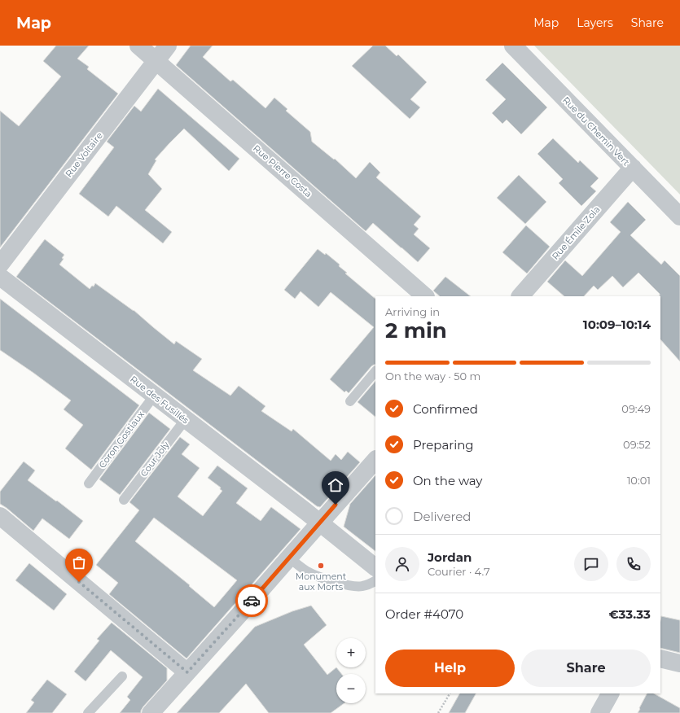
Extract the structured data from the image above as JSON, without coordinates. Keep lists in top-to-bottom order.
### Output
{
  "streets": {
    "street": [
      "Rue du Chemin Vert",
      "Rue Voltaire",
      "Rue Pierre Costa",
      "Rue Émile Zola",
      "Rue des Fusillés"
    ],
    "lane": ["Coron Gostiaux", "Cour Joly"]
  },
  "crossings": [
    ["Rue du Chemin Vert", "Rue Émile Zola"],
    ["Rue Voltaire", "Rue Pierre Costa"],
    ["Rue des Fusillés", "Coron Gostiaux"],
    ["Rue des Fusillés", "Cour Joly"]
  ],
  "places": ["Monument aux Morts"],
  "page": {
    "header": "Map",
    "nav": ["Map", "Layers", "Share"],
    "heading": ["2 min", "Arriving in", "10:09–10:14"],
    "panel": [
      "Jordan",
      "Courier · 4.7",
      "Order #4070",
      "€33.33"
    ],
    "bar": "On the way · 50 m",
    "list": [
      ["Confirmed", "09:49"],
      ["Preparing", "09:52"],
      ["On the way", "10:01"],
      "Delivered"
    ],
    "map_buttons": ["+", "−"],
    "buttons": ["Help", "Share"]
  }
}
